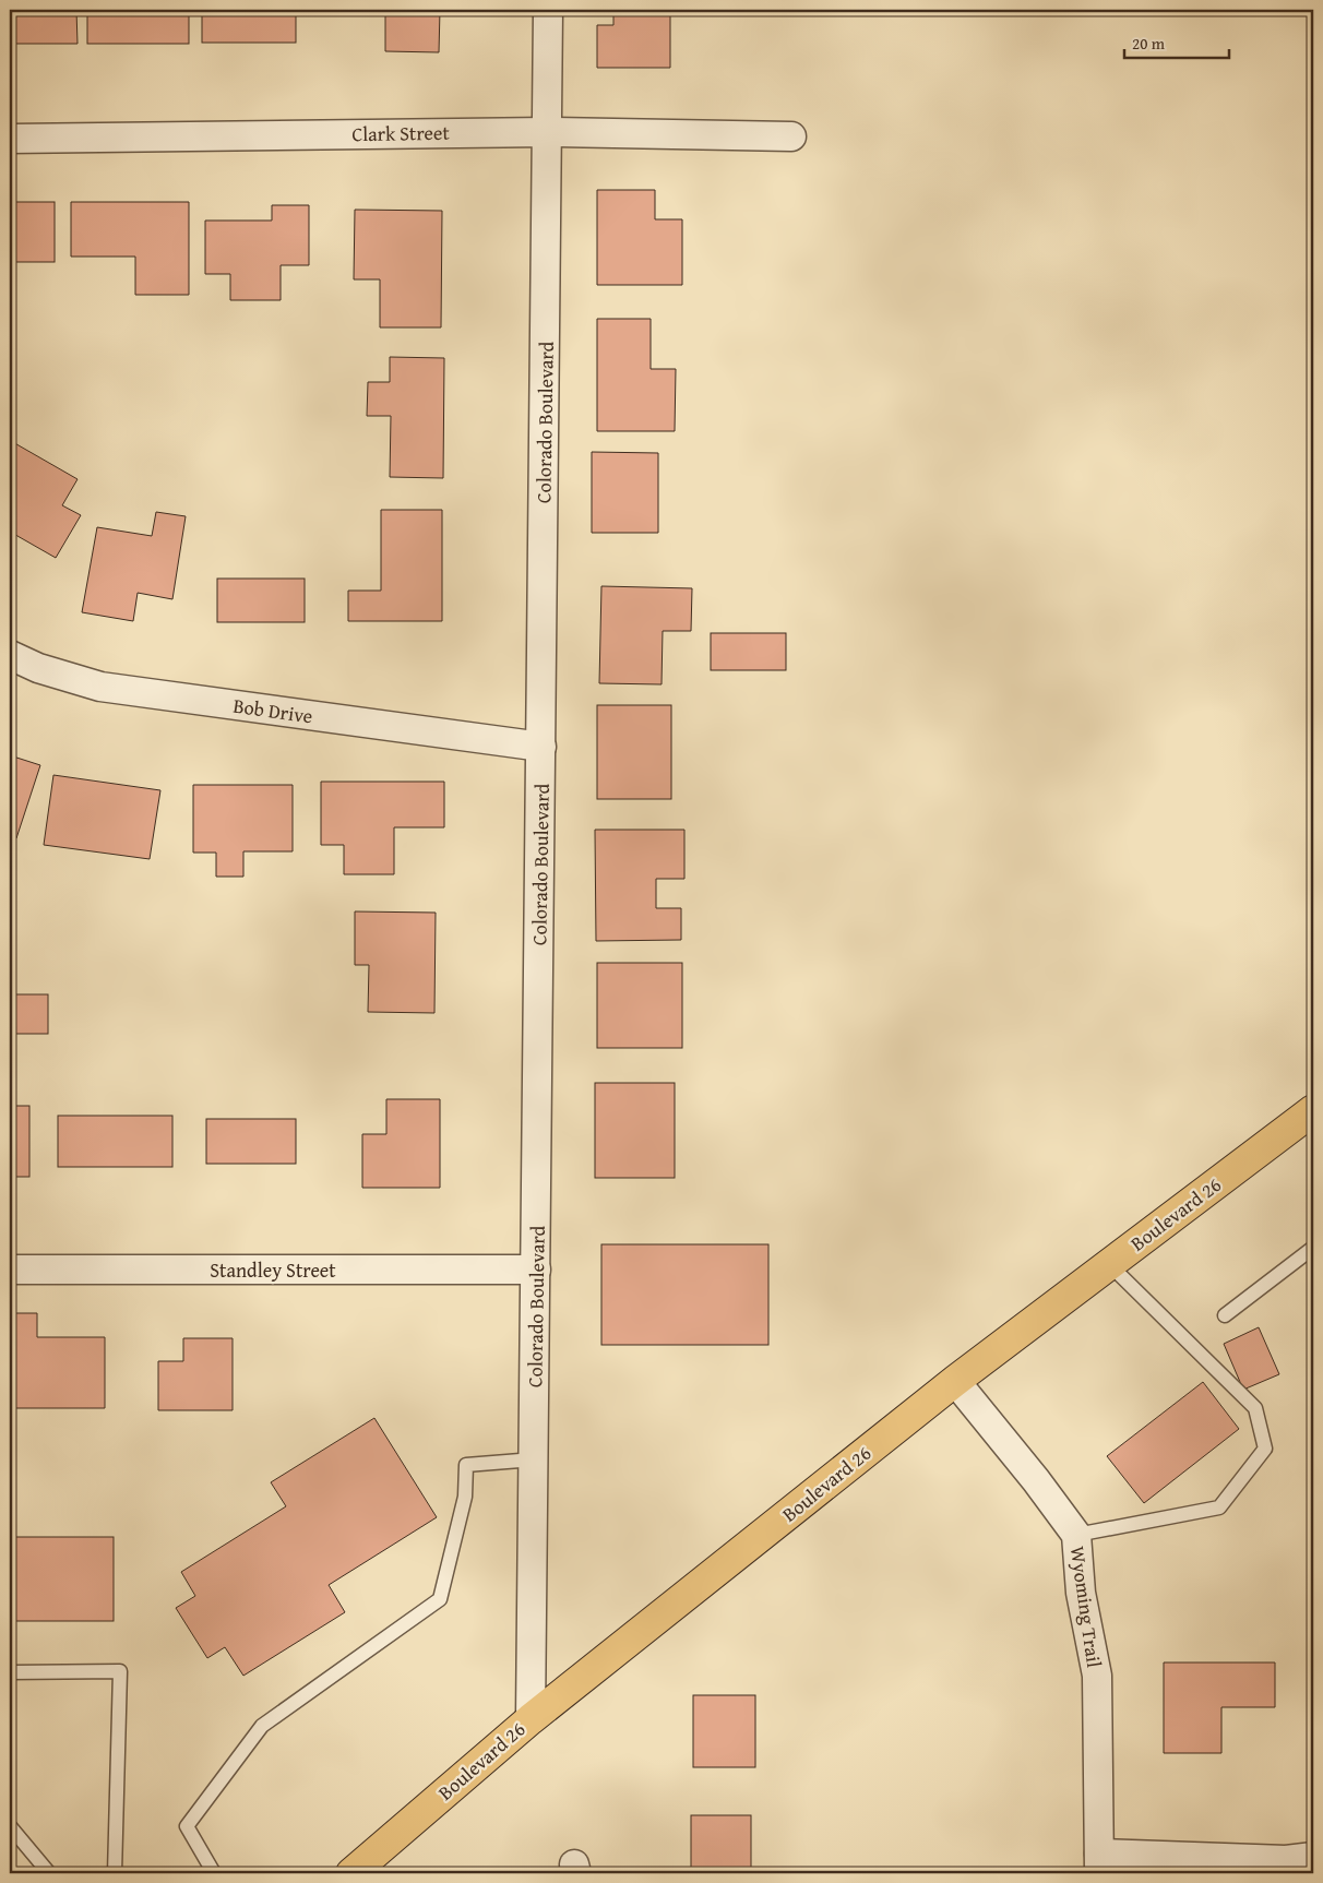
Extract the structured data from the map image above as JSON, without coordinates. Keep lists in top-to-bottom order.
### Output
{
  "streets": {
    "main road": ["Boulevard 26"],
    "street": [
      "Clark Street",
      "Colorado Boulevard",
      "Bob Drive",
      "Standley Street",
      "Wyoming Trail"
    ]
  },
  "crossings": [
    ["Clark Street", "Colorado Boulevard"],
    ["Colorado Boulevard", "Bob Drive"],
    ["Colorado Boulevard", "Boulevard 26"],
    ["Colorado Boulevard", "Standley Street"],
    ["Boulevard 26", "Wyoming Trail"]
  ],
  "scale_bar": "20 m"
}
